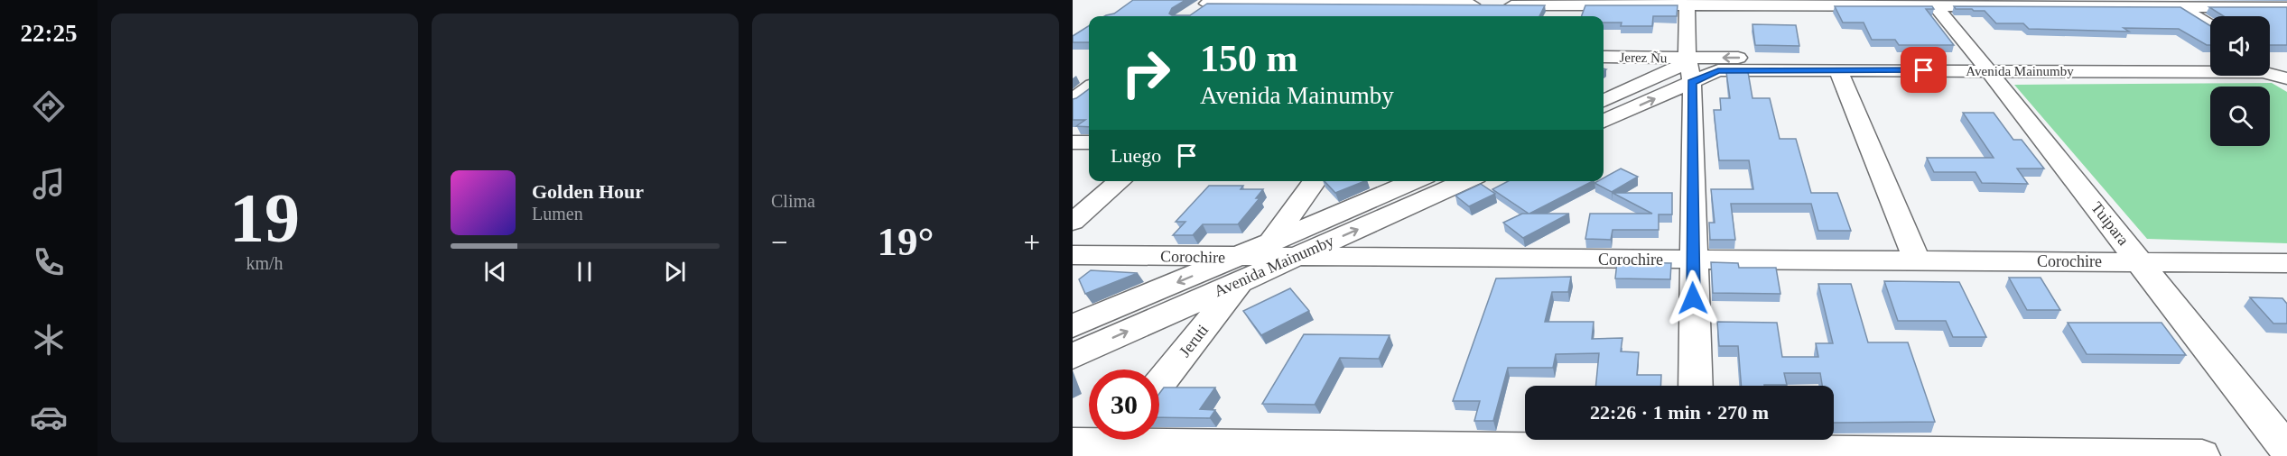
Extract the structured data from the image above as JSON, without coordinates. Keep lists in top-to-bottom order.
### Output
{
  "streets": {
    "street": [
      "Jerez Ñu",
      "Avenida Mainumby",
      "Tuipara",
      "Corochire",
      "Jeruti"
    ]
  },
  "crossings": [
    ["Jerez Ñu", "Avenida Mainumby"],
    ["Avenida Mainumby", "Tuipara"],
    ["Avenida Mainumby", "Corochire"],
    ["Avenida Mainumby", "Jeruti"],
    ["Tuipara", "Corochire"],
    ["Corochire", "Jeruti"]
  ],
  "page": {
    "tabs": "22:25",
    "tile": [
      ["19", "km/h"],
      "Clima"
    ],
    "turn": ["150 m", "Avenida Mainumby"],
    "then": "Luego",
    "song": ["Golden Hour", "Lumen"],
    "heat": ["−", "19°", "+"],
    "limit": "30",
    "trip": "22:26 · 1 min · 270 m"
  }
}
